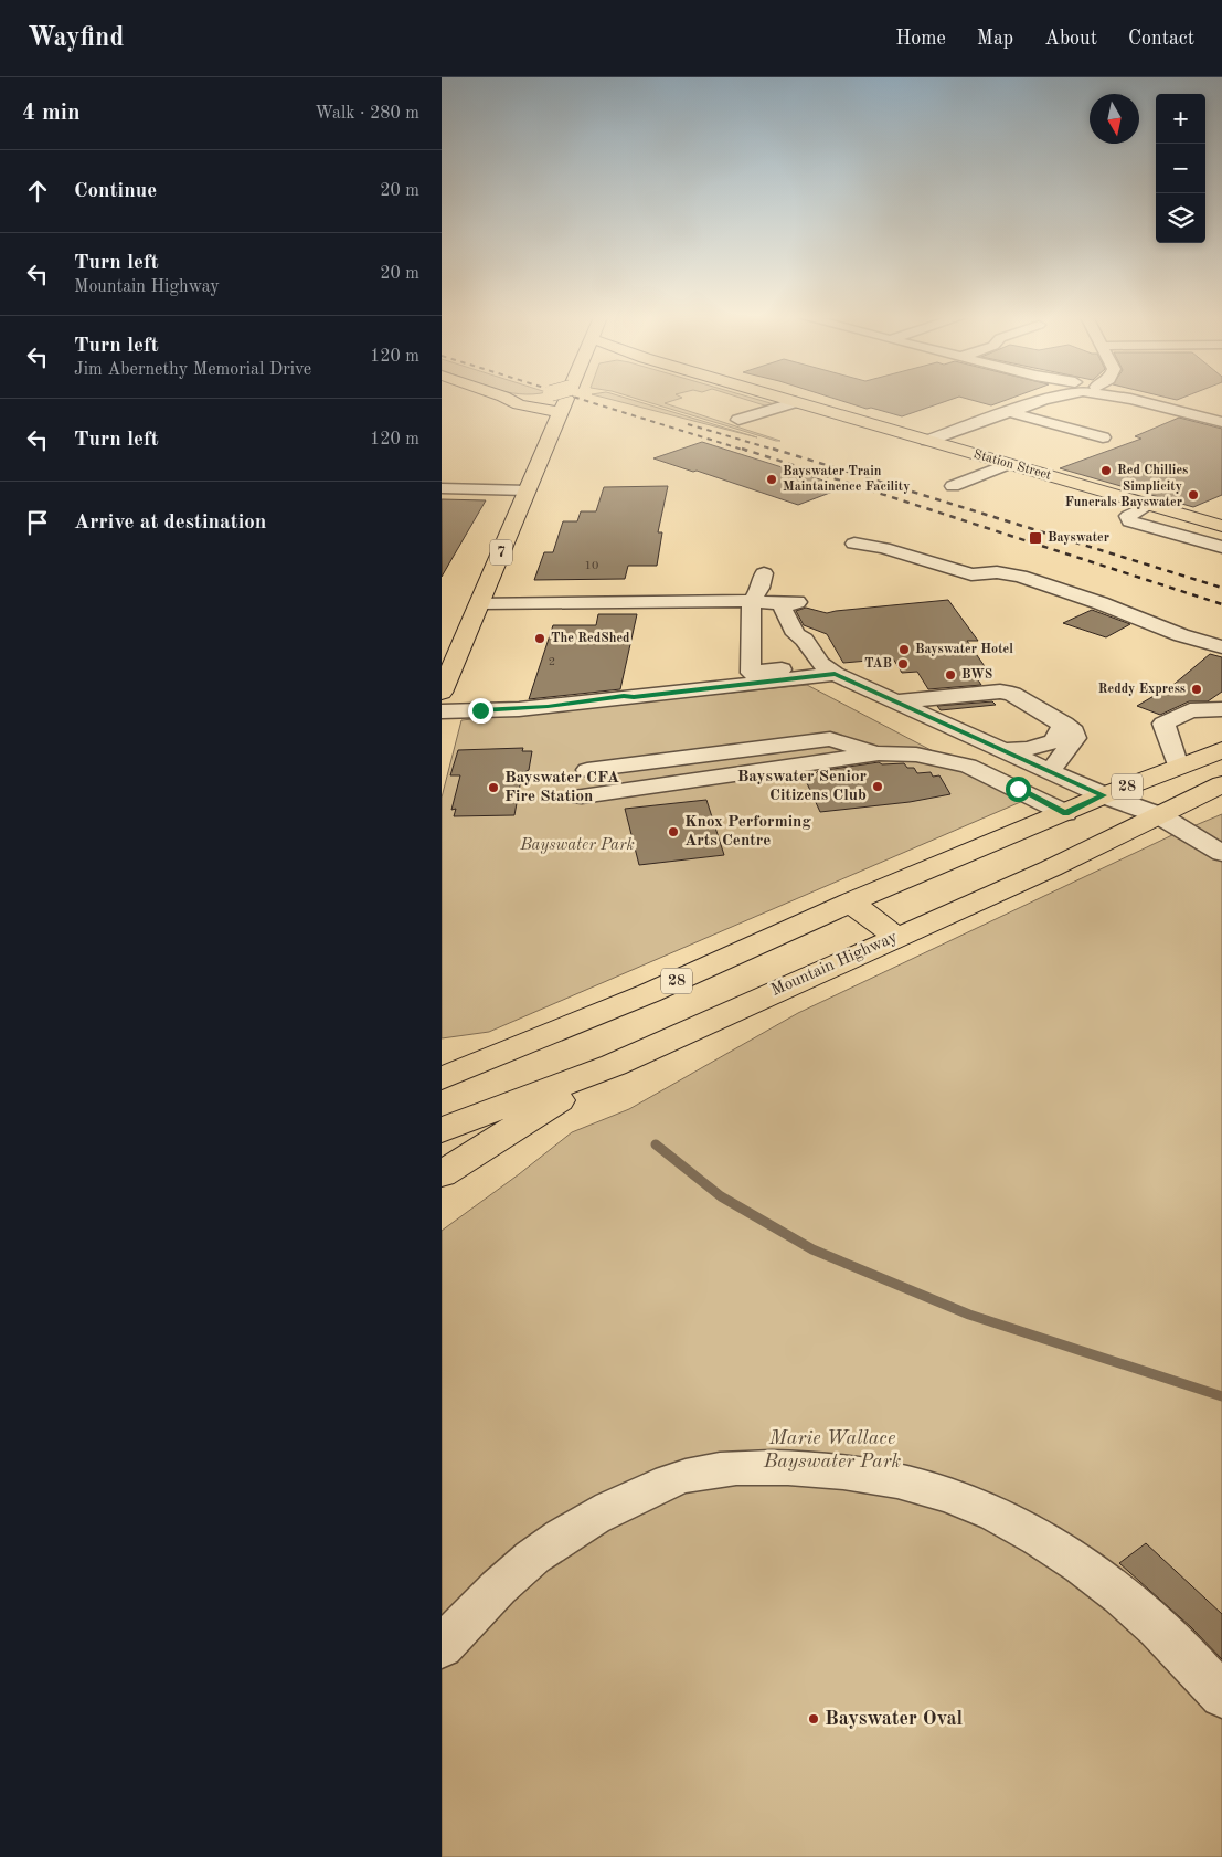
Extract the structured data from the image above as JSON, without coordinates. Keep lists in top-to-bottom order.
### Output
{
  "streets": {
    "main road": [
      "Station Street",
      "7",
      "28",
      "Mountain Highway"
    ]
  },
  "parks": ["Bayswater Park", "Marie Wallace Bayswater Park"],
  "places": {
    "other": [
      "Red Chillies",
      "Bayswater Train Maintainence Facility",
      "Simplicity Funerals Bayswater",
      "The RedShed",
      "Bayswater Hotel",
      "TAB",
      "BWS",
      "Reddy Express",
      "Bayswater Senior Citizens Club",
      "Bayswater CFA Fire Station",
      "Knox Performing Arts Centre",
      "Bayswater Oval"
    ],
    "transit": ["Bayswater"]
  },
  "house_numbers": ["10", "2"],
  "north": "bottom",
  "page": {
    "header": "Wayfind",
    "nav": [
      "Home",
      "Map",
      "About",
      "Contact"
    ],
    "heading": ["4 min", "Walk · 280 m"],
    "map_buttons": ["+", "−"],
    "list": [
      ["Continue", "20 m"],
      ["Turn left", "Mountain Highway", "20 m"],
      ["Turn left", "Jim Abernethy Memorial Drive", "120 m"],
      ["Turn left", "120 m"],
      "Arrive at destination"
    ]
  }
}
